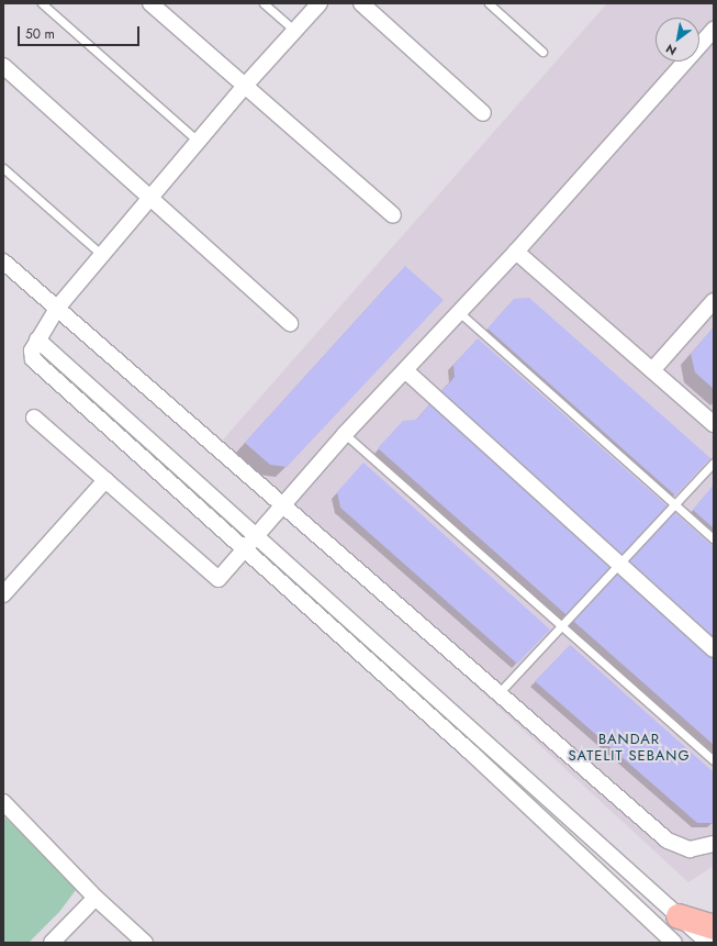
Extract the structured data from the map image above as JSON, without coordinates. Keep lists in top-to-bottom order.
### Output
{
  "districts": ["BANDAR SATELIT SEBANG"],
  "scale_bar": "50 m",
  "north": "bottom left"
}
